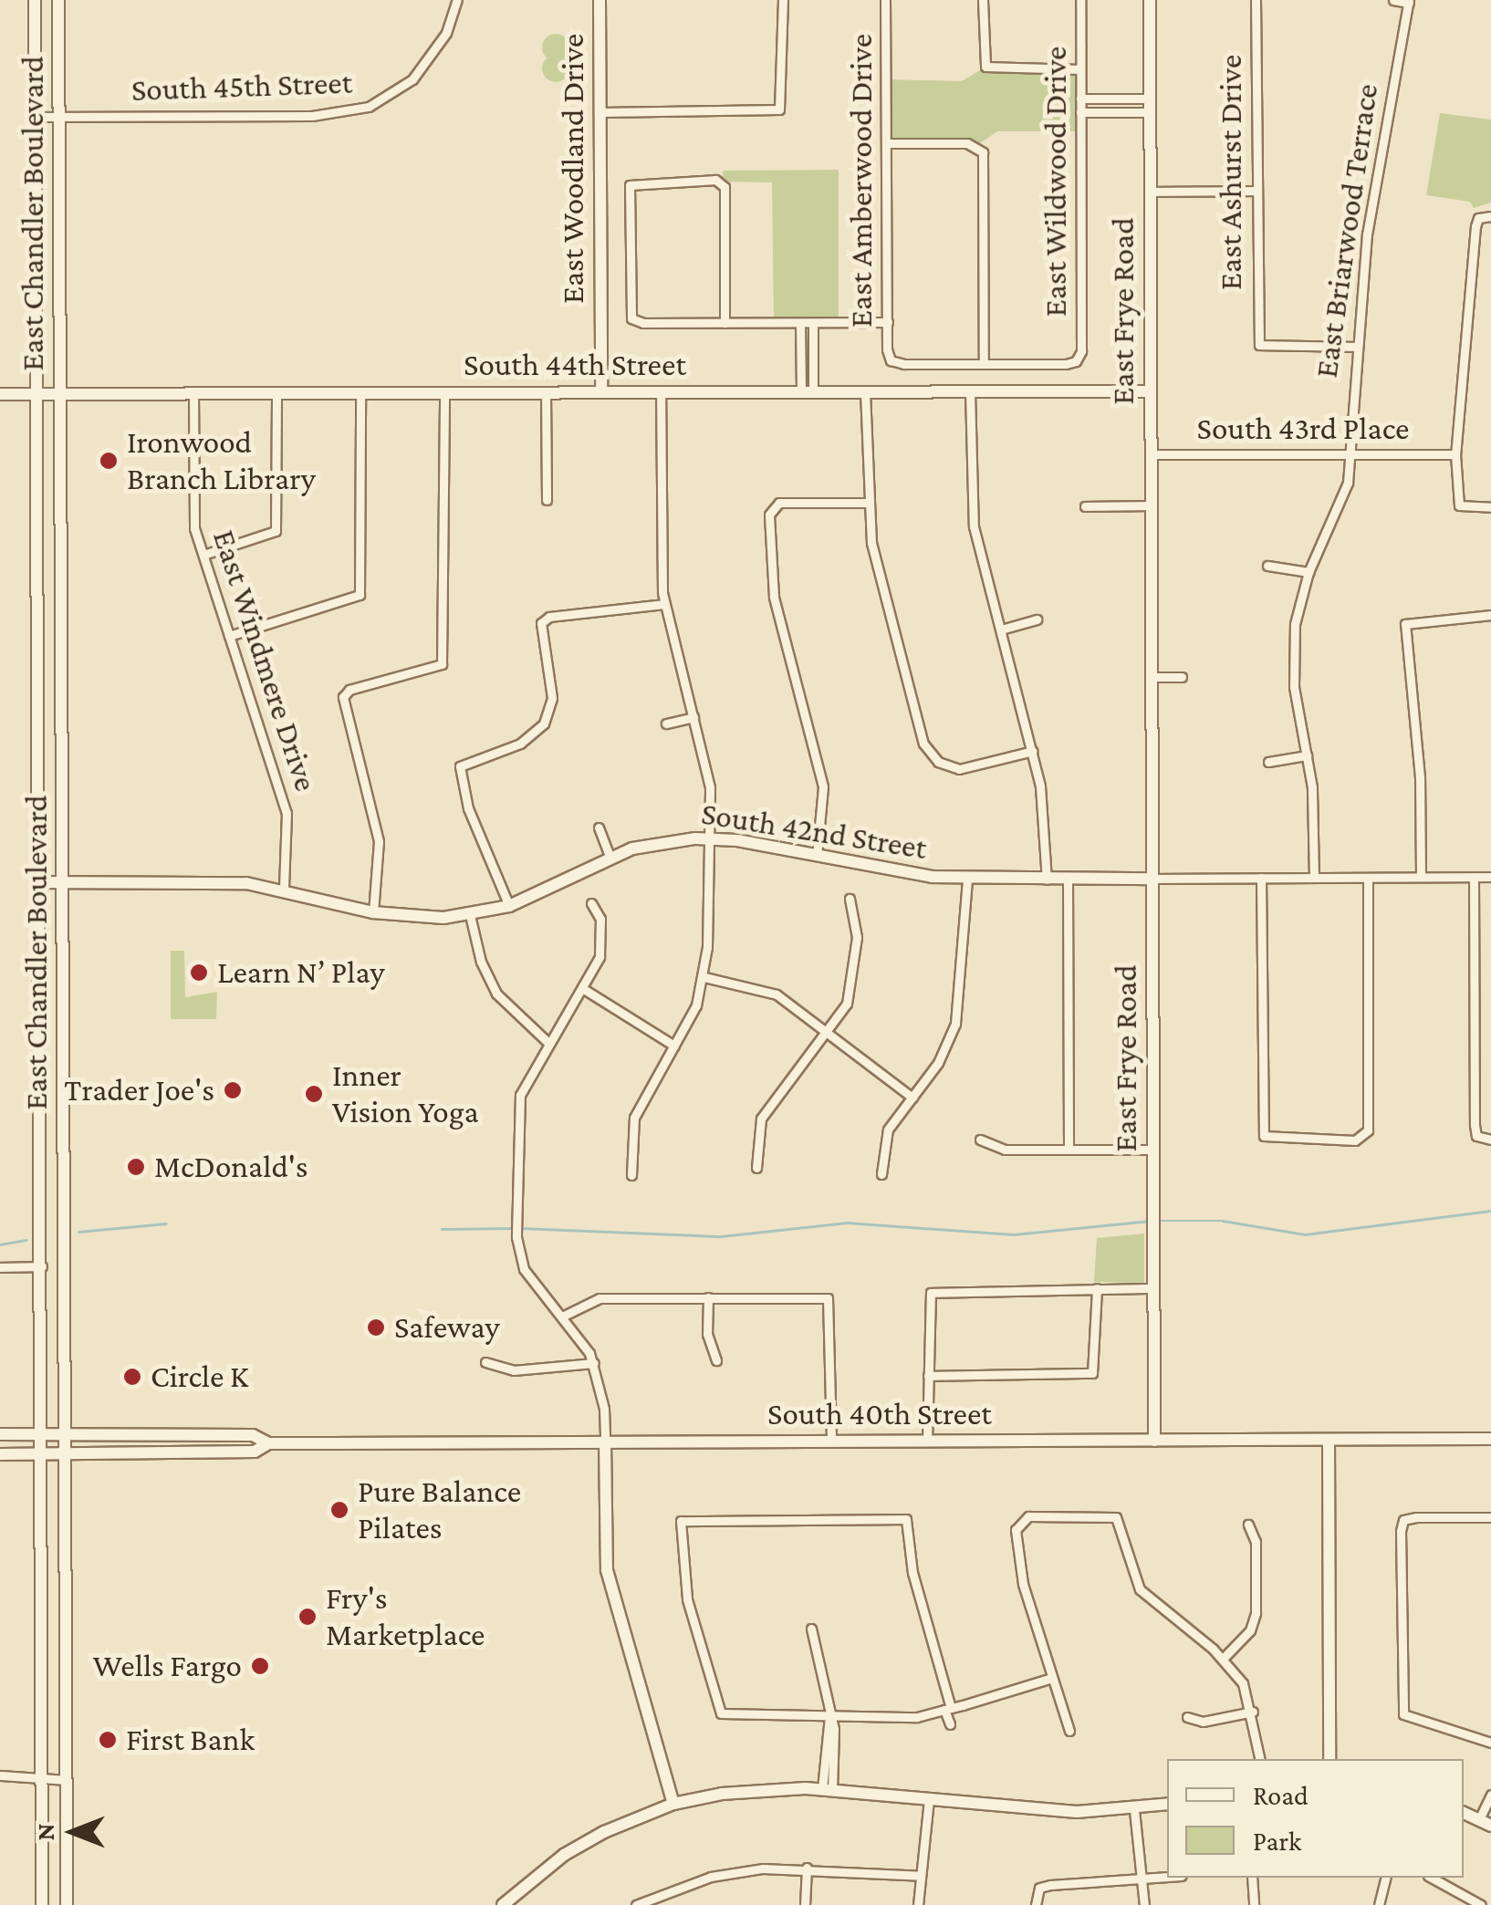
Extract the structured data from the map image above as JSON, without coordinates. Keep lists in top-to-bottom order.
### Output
{
  "streets": {
    "street": [
      "South 45th Street",
      "East Woodland Drive",
      "East Ashurst Drive",
      "East Amberwood Drive",
      "East Wildwood Drive",
      "East Chandler Boulevard",
      "East Briarwood Terrace",
      "East Frye Road",
      "South 44th Street",
      "South 43rd Place",
      "East Windmere Drive",
      "South 42nd Street",
      "South 40th Street"
    ]
  },
  "crossings": [
    ["South 45th Street", "East Chandler Boulevard"],
    ["East Woodland Drive", "South 44th Street"],
    ["East Ashurst Drive", "East Briarwood Terrace"],
    ["East Amberwood Drive", "East Wildwood Drive"],
    ["East Chandler Boulevard", "South 44th Street"],
    ["East Chandler Boulevard", "South 42nd Street"],
    ["East Chandler Boulevard", "South 40th Street"],
    ["East Briarwood Terrace", "South 43rd Place"],
    ["East Briarwood Terrace", "South 42nd Street"],
    ["East Frye Road", "South 44th Street"],
    ["East Frye Road", "South 43rd Place"],
    ["East Frye Road", "South 42nd Street"],
    ["East Frye Road", "South 40th Street"],
    ["South 44th Street", "East Windmere Drive"],
    ["East Windmere Drive", "South 42nd Street"]
  ],
  "places": [
    "Ironwood Branch Library",
    "Learn N’ Play",
    "Trader Joe's",
    "Inner Vision Yoga",
    "McDonald's",
    "Safeway",
    "Circle K",
    "Pure Balance Pilates",
    "Fry's Marketplace",
    "Wells Fargo",
    "First Bank"
  ],
  "legend": ["Road", "Park"],
  "north": "left"
}
